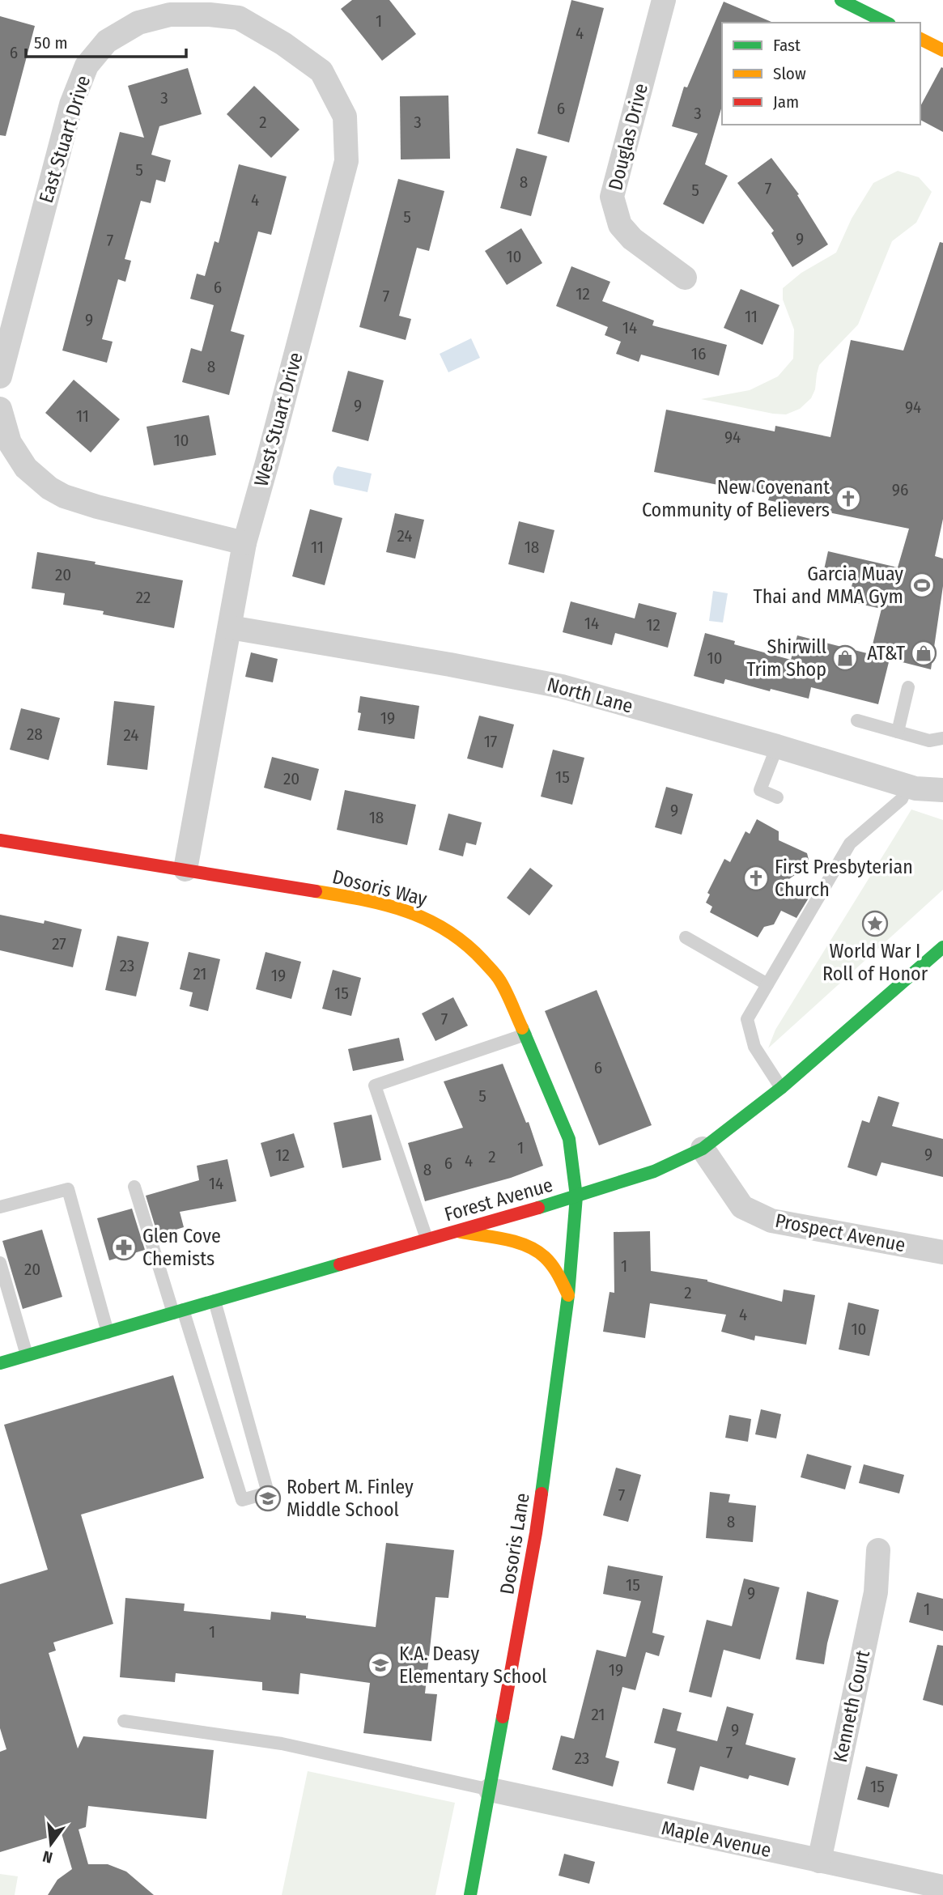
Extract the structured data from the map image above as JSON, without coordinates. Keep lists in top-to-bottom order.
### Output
{
  "streets": {
    "street": [
      "Douglas Drive",
      "East Stuart Drive",
      "West Stuart Drive",
      "North Lane",
      "Dosoris Way",
      "Forest Avenue",
      "Prospect Avenue",
      "Dosoris Lane",
      "Kenneth Court",
      "Maple Avenue"
    ]
  },
  "crossings": [
    ["East Stuart Drive", "West Stuart Drive"],
    ["West Stuart Drive", "North Lane"],
    ["West Stuart Drive", "Dosoris Way"],
    ["Dosoris Way", "Forest Avenue"],
    ["Dosoris Way", "Dosoris Lane"],
    ["Forest Avenue", "Prospect Avenue"],
    ["Forest Avenue", "Dosoris Lane"],
    ["Dosoris Lane", "Maple Avenue"],
    ["Kenneth Court", "Maple Avenue"]
  ],
  "places": {
    "church": ["New Covenant Community of Believers", "First Presbyterian Church"],
    "sports": ["Garcia Muay Thai and MMA Gym"],
    "shop": ["AT&T", "Shirwill Trim Shop"],
    "place": ["World War I Roll of Honor"],
    "pharmacy": ["Glen Cove Chemists"],
    "school or university": ["Robert M. Finley Middle School", "K.A. Deasy Elementary School"]
  },
  "house_numbers": [
    "1",
    "4",
    "6",
    "3",
    "6",
    "3",
    "2",
    "3",
    "5",
    "8",
    "7",
    "5",
    "4",
    "5",
    "9",
    "7",
    "10",
    "6",
    "12",
    "7",
    "11",
    "9",
    "14",
    "16",
    "8",
    "9",
    "94",
    "11",
    "94",
    "10",
    "96",
    "24",
    "11",
    "18",
    "20",
    "22",
    "14",
    "12",
    "10",
    "19",
    "28",
    "24",
    "17",
    "15",
    "20",
    "9",
    "18",
    "27",
    "23",
    "21",
    "19",
    "15",
    "7",
    "6",
    "5",
    "1",
    "9",
    "12",
    "2",
    "4",
    "6",
    "8",
    "14",
    "1",
    "20",
    "2",
    "4",
    "10",
    "7",
    "8",
    "15",
    "9",
    "1",
    "1",
    "19",
    "21",
    "9",
    "7",
    "23",
    "15"
  ],
  "legend": ["Fast", "Slow", "Jam"],
  "scale_bar": "50 m",
  "north": "bottom"
}
